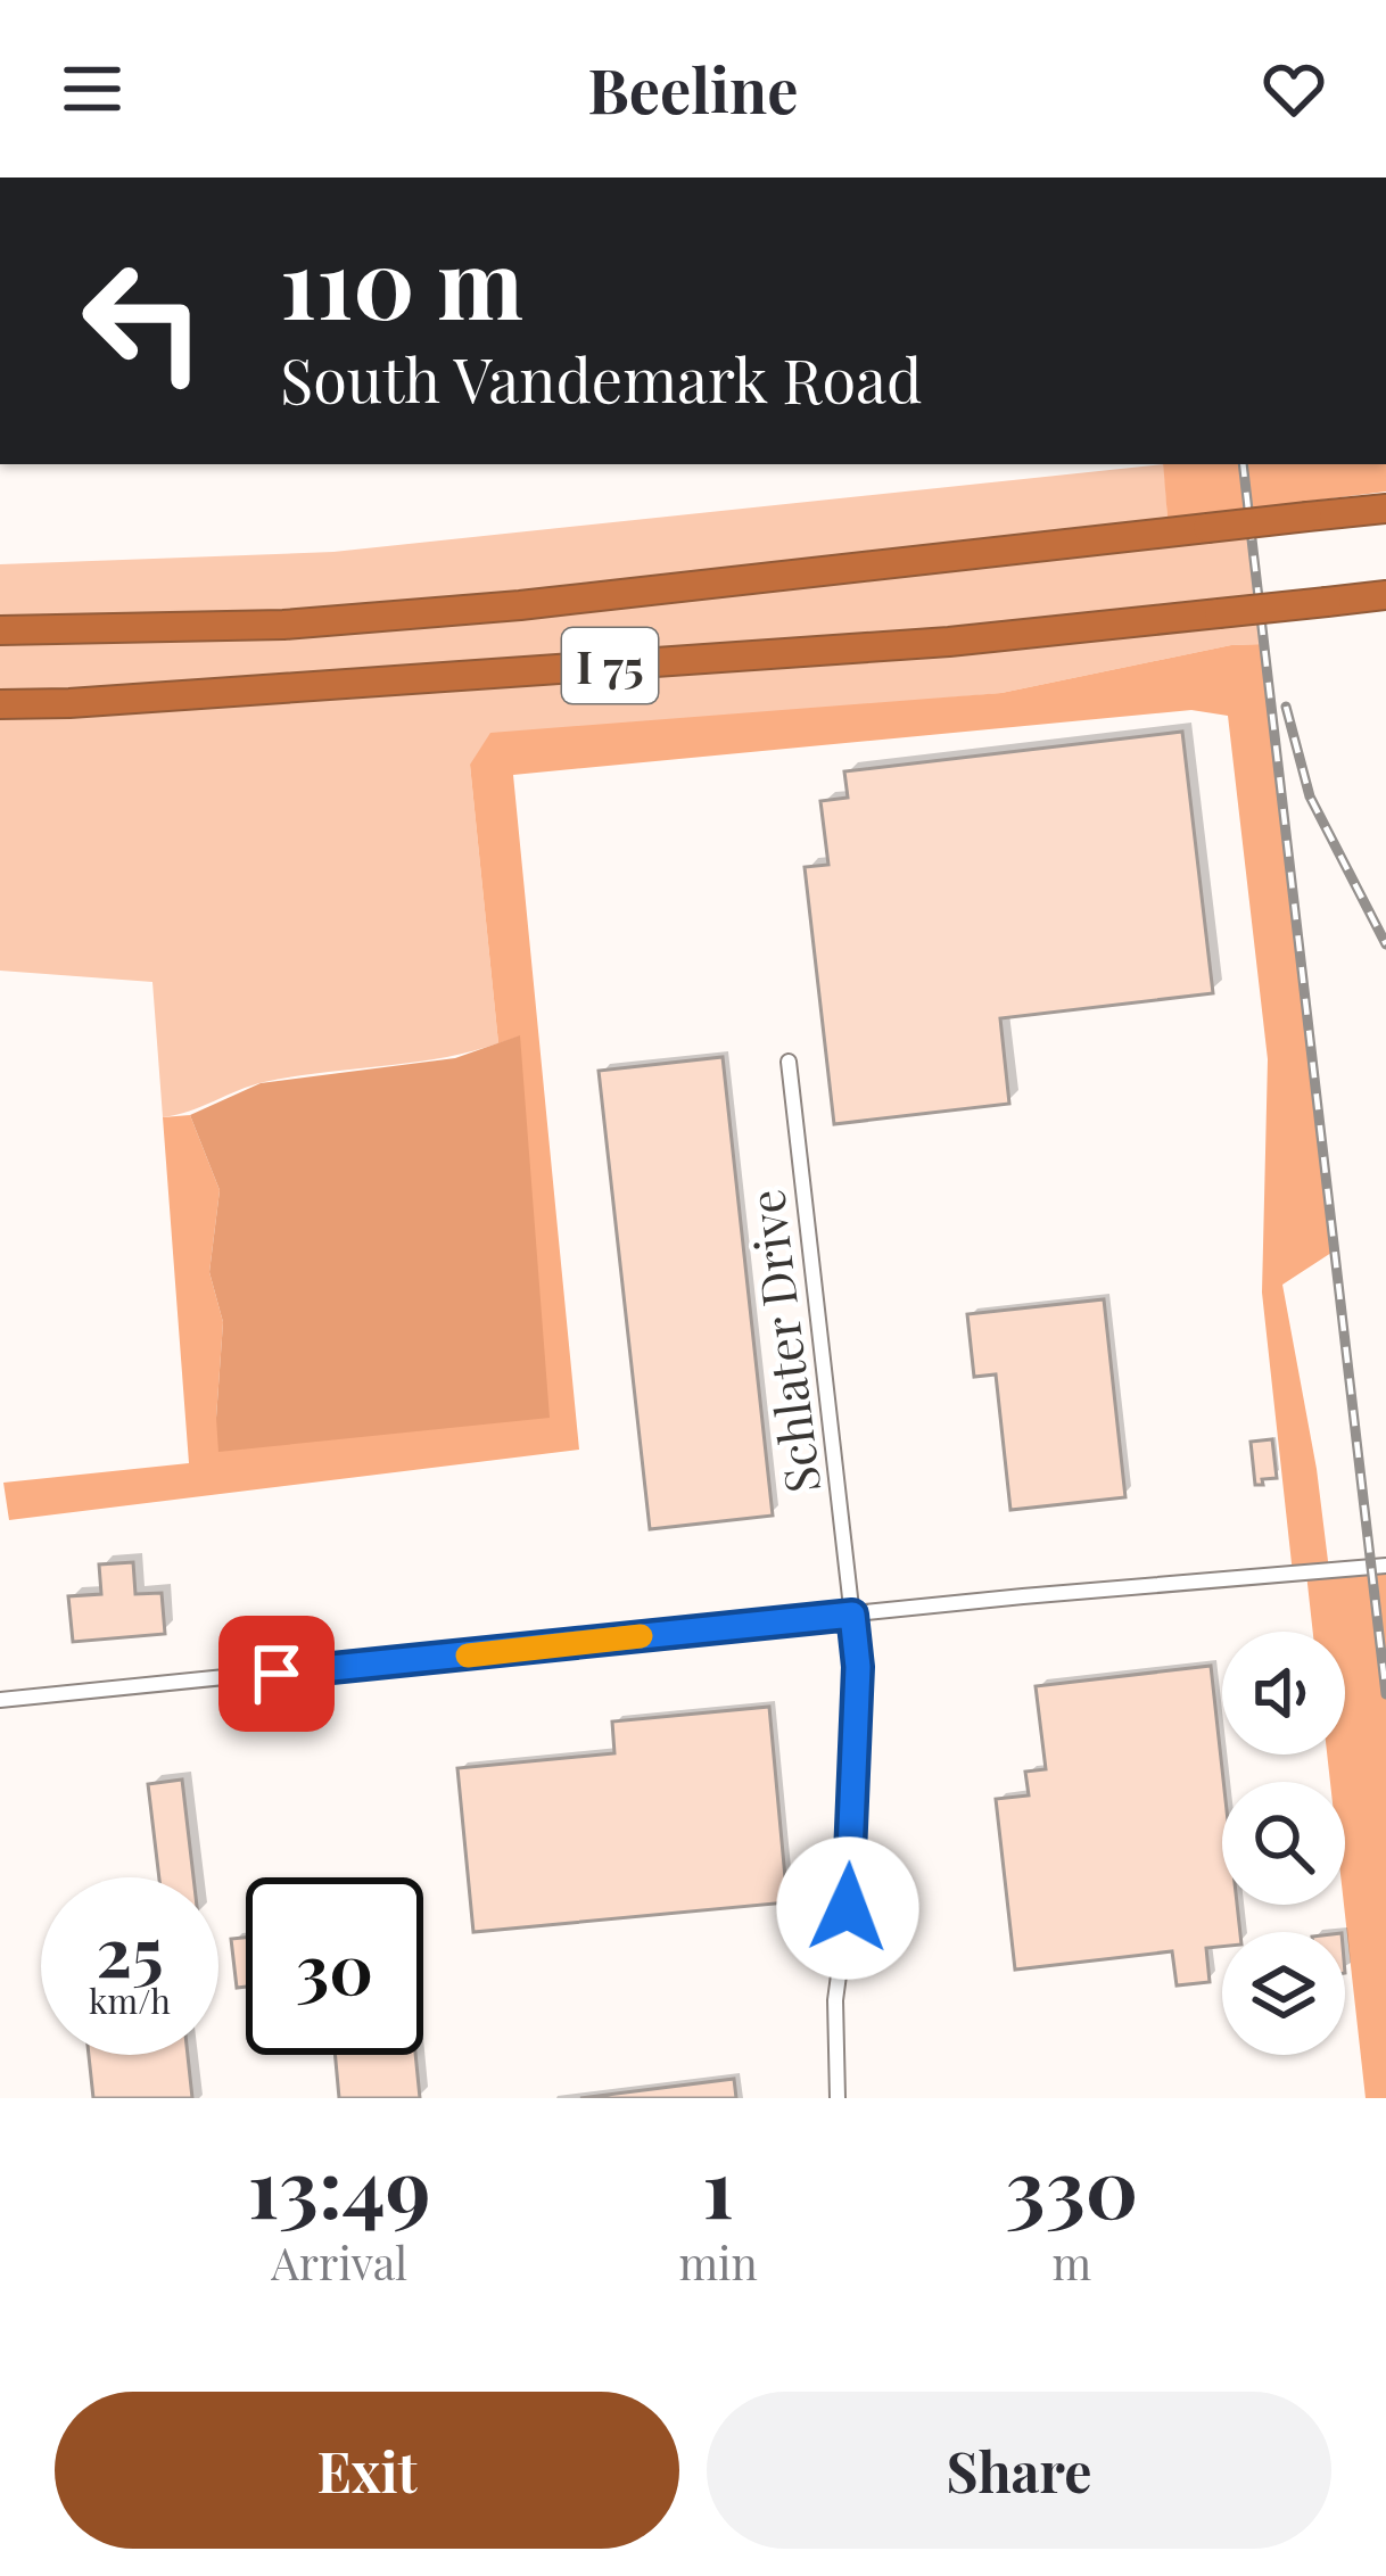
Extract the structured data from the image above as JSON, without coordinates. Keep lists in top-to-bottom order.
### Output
{
  "streets": {
    "highway": ["I 75"],
    "street": ["Schlater Drive"]
  },
  "page": {
    "header": "Beeline",
    "turn": ["110 m", "South Vandemark Road"],
    "speed": "25 km/h",
    "limit": "30",
    "eta": [
      "13:49",
      "Arrival",
      "1",
      "min",
      "330",
      "m"
    ],
    "buttons": ["Exit", "Share"]
  }
}
